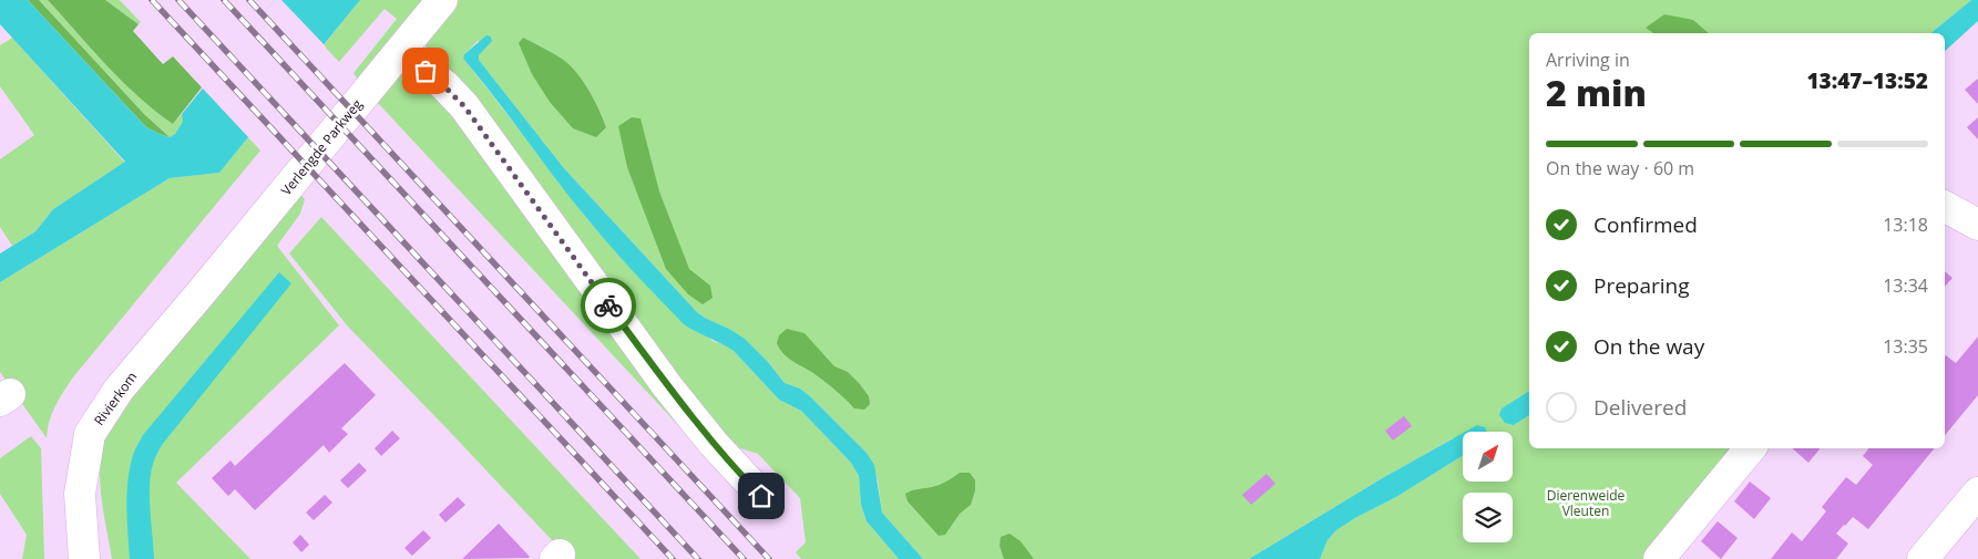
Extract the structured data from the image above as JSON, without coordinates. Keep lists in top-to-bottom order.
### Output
{
  "streets": {
    "street": ["Verlengde Parkweg", "Rivierkom"]
  },
  "crossings": [
    ["Verlengde Parkweg", "Rivierkom"]
  ],
  "parks": ["Dierenweide Vleuten"],
  "north": "top right",
  "page": {
    "heading": ["2 min", "Arriving in", "13:47–13:52"],
    "bar": "On the way · 60 m",
    "list": [
      ["Confirmed", "13:18"],
      ["Preparing", "13:34"],
      ["On the way", "13:35"],
      "Delivered"
    ]
  }
}
